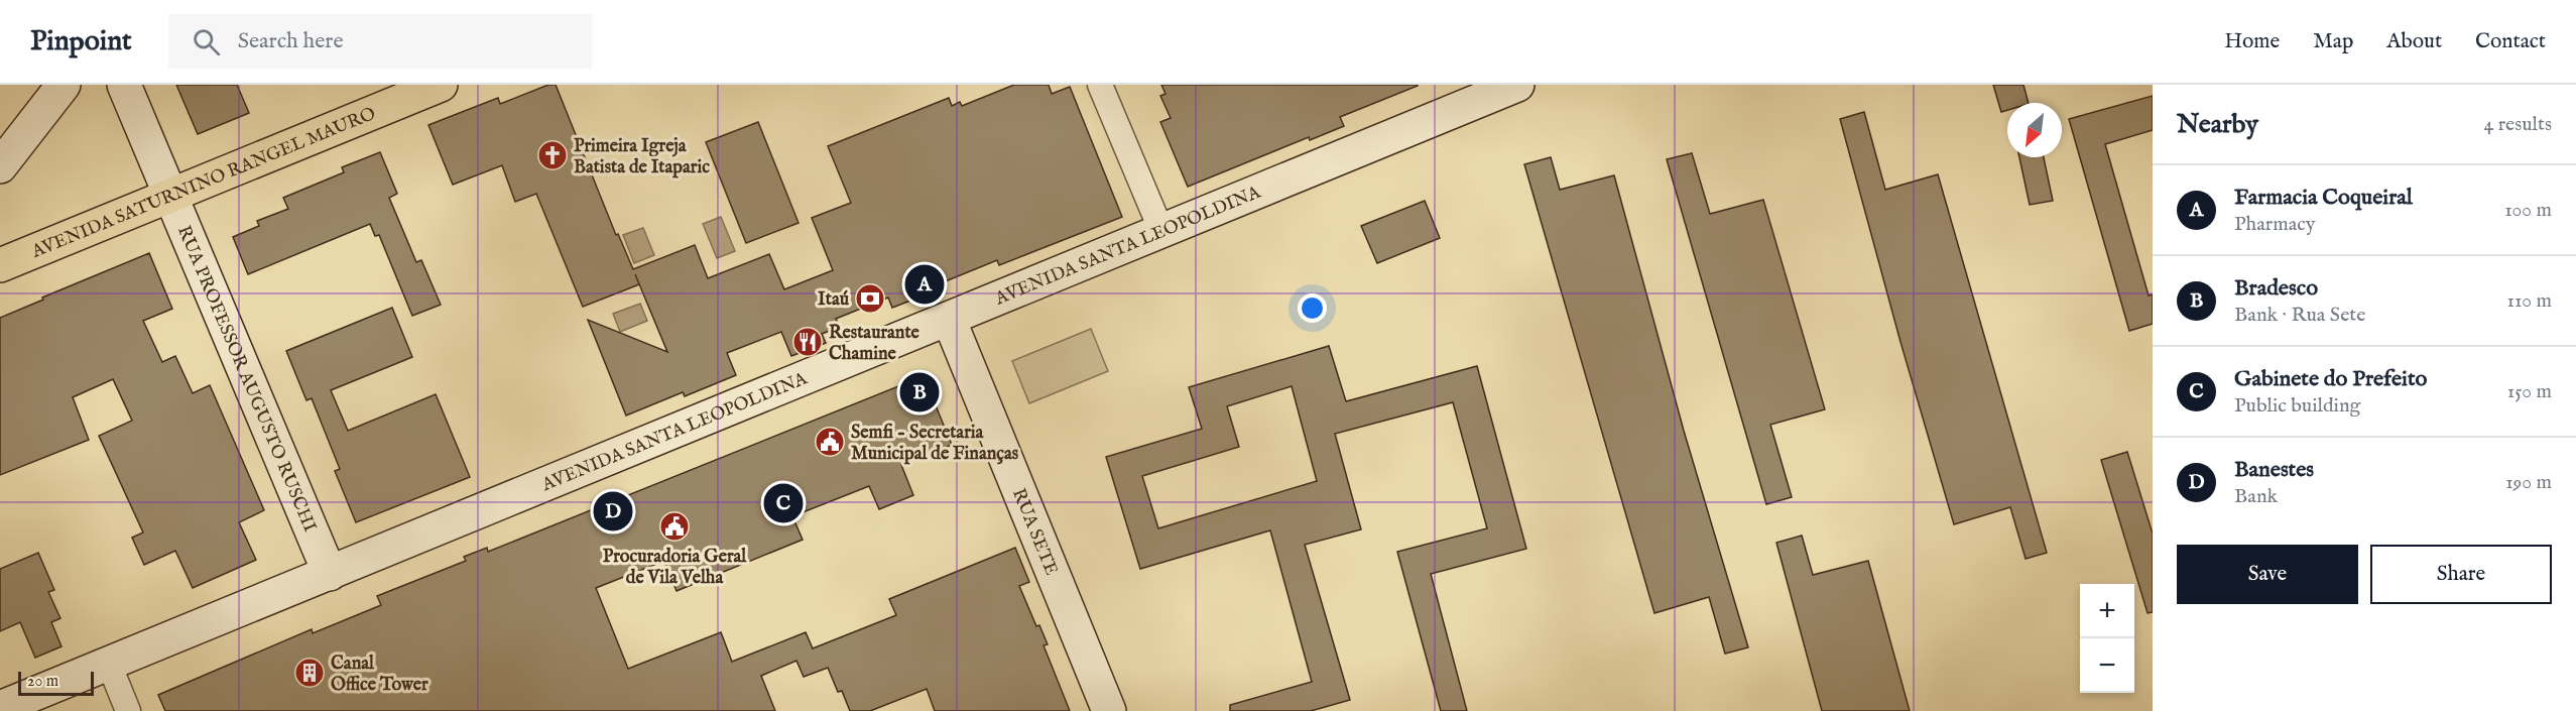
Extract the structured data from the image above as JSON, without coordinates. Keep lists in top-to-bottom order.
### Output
{
  "streets": {
    "main road": ["AVENIDA SATURNINO RANGEL MAURO"],
    "street": ["AVENIDA SANTA LEOPOLDINA", "RUA PROFESSOR AUGUSTO RUSCHI", "RUA SETE"]
  },
  "crossings": [
    ["AVENIDA SATURNINO RANGEL MAURO", "RUA PROFESSOR AUGUSTO RUSCHI"],
    ["AVENIDA SANTA LEOPOLDINA", "RUA PROFESSOR AUGUSTO RUSCHI"],
    ["AVENIDA SANTA LEOPOLDINA", "RUA SETE"]
  ],
  "places": {
    "church": ["Primeira Igreja Batista de Itaparic"],
    "bank": ["Itaú"],
    "restaurant": ["Restaurante Chamine"],
    "public building": ["Semfi - Secretaria Municipal de Finanças", "Procuradoria Geral de Vila Velha"],
    "building": ["Canal Office Tower"]
  },
  "scale_bar": "20 m",
  "north": "bottom left",
  "page": {
    "header": "Pinpoint",
    "search": "Search here",
    "nav": [
      "Home",
      "Map",
      "About",
      "Contact"
    ],
    "heading": ["Nearby", "4 results"],
    "list": [
      {
        "mark": "A",
        "name": "Farmacia Coqueiral",
        "note": "Pharmacy",
        "value": "100 m"
      },
      {
        "mark": "B",
        "name": "Bradesco",
        "note": "Bank · Rua Sete",
        "value": "110 m"
      },
      {
        "mark": "C",
        "name": "Gabinete do Prefeito",
        "note": "Public building",
        "value": "150 m"
      },
      {
        "mark": "D",
        "name": "Banestes",
        "note": "Bank",
        "value": "190 m"
      }
    ],
    "pins": [
      "A",
      "B",
      "C",
      "D"
    ],
    "buttons": ["Save", "Share"],
    "map_buttons": ["+", "−"],
    "scale": "20 m"
  }
}
